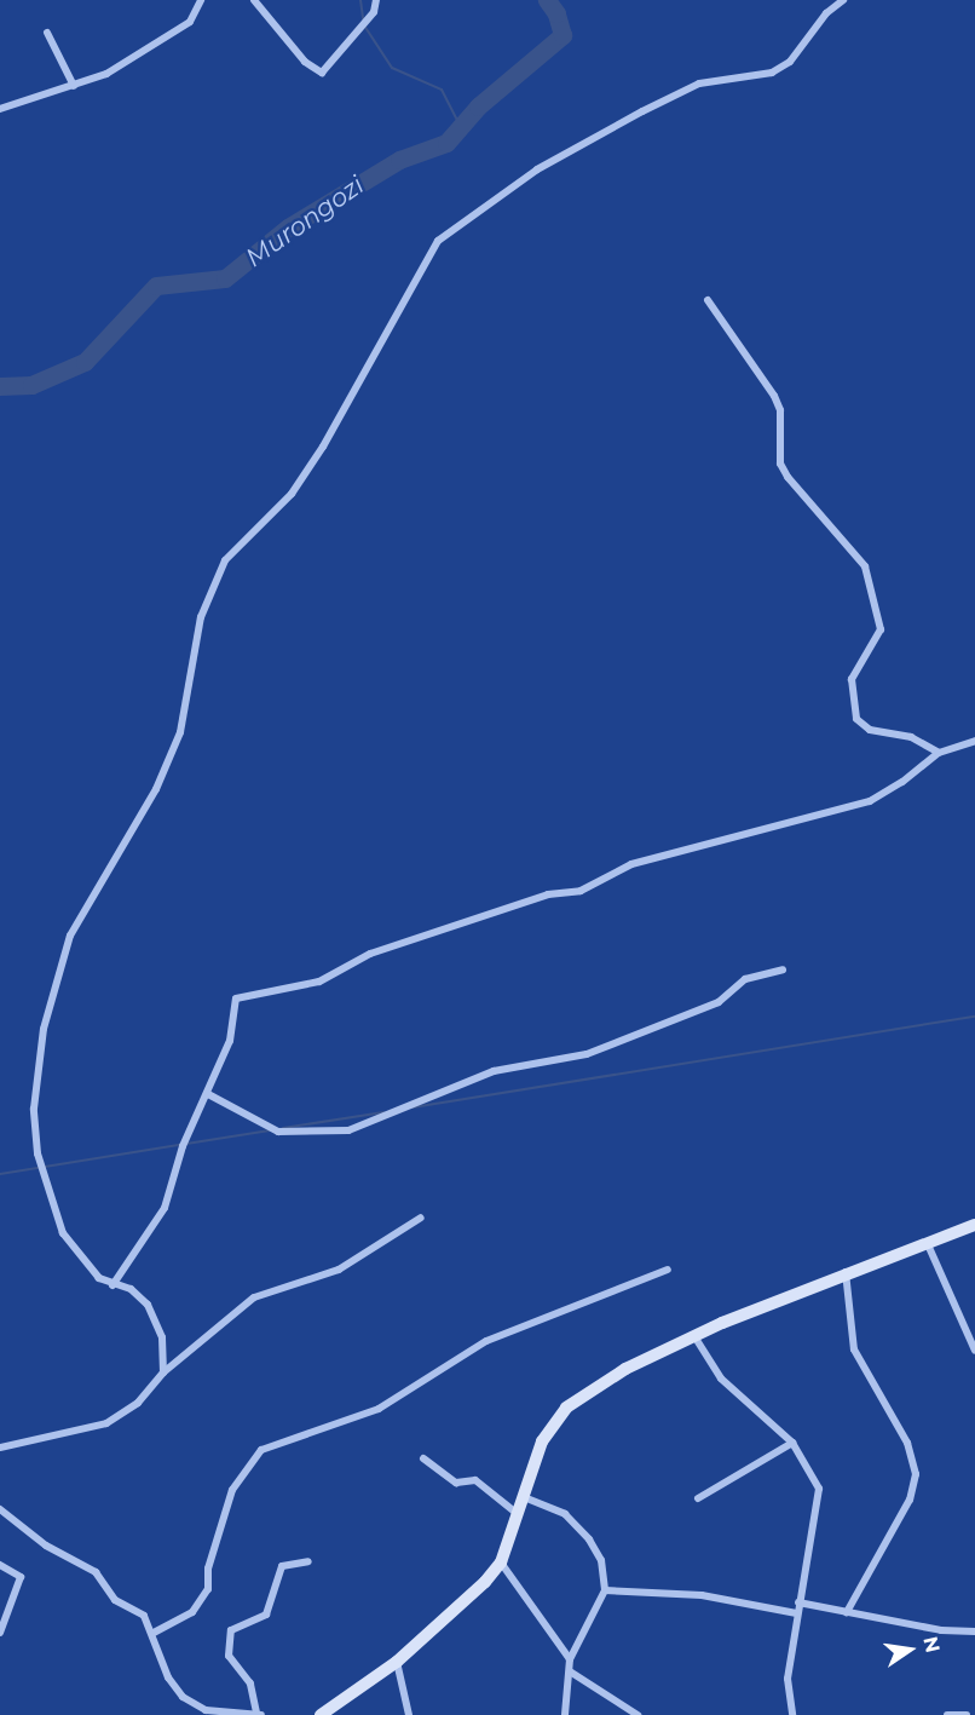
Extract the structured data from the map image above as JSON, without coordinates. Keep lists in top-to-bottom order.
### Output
{
  "water": ["Murongozi"],
  "north": "right"
}
